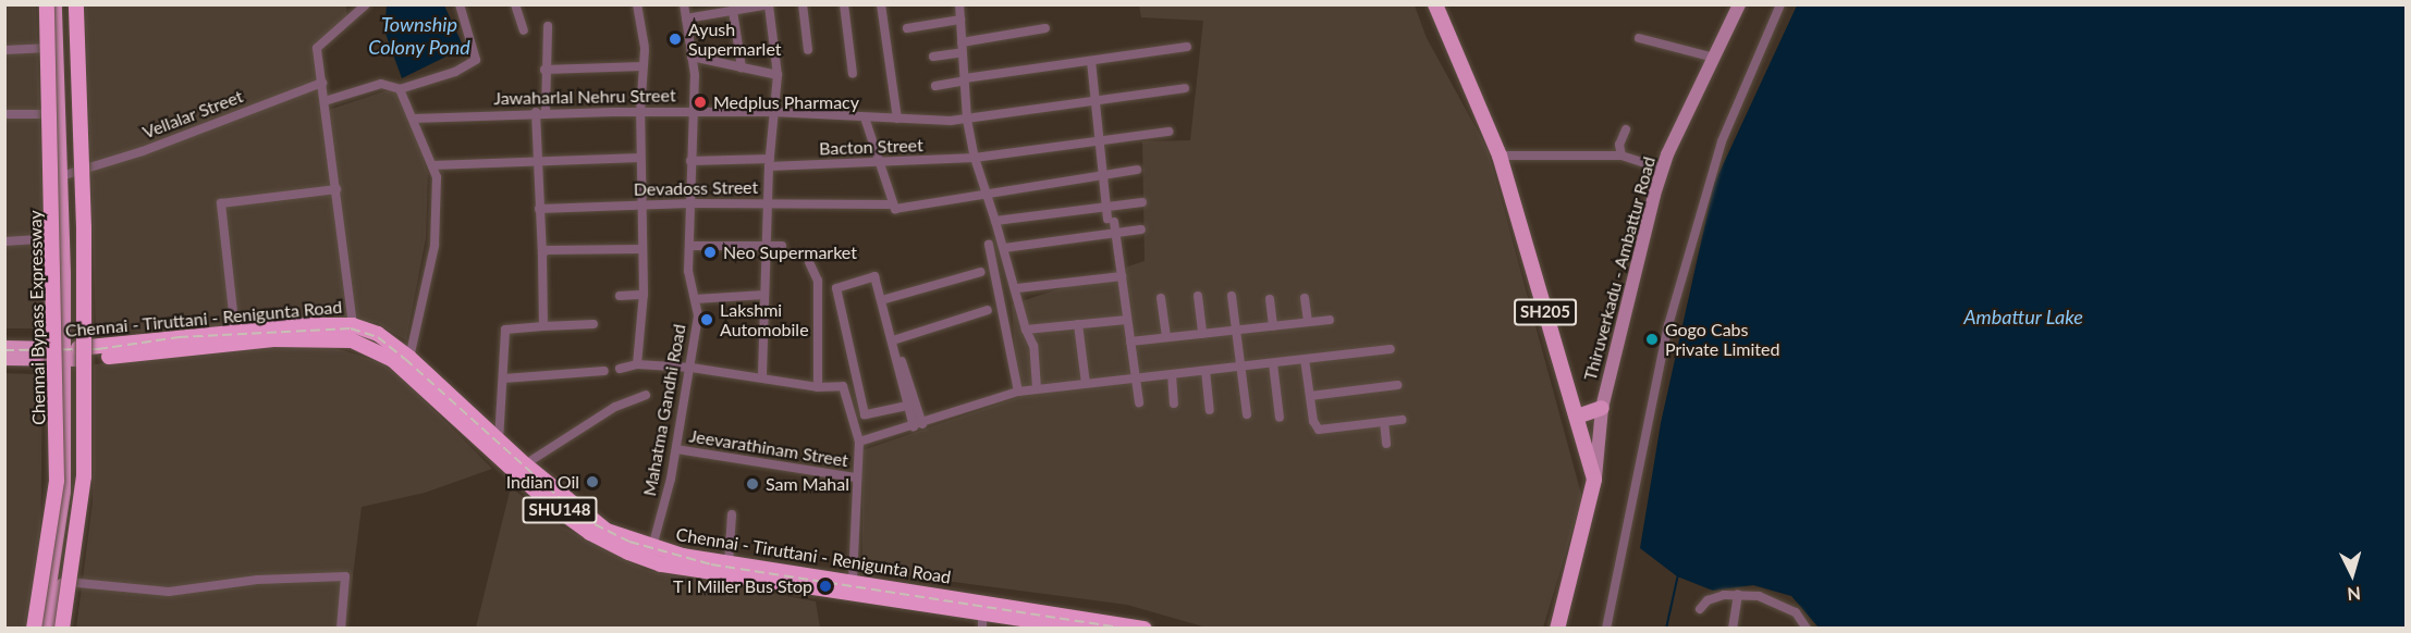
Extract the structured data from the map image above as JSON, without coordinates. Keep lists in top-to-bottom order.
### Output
{
  "streets": {
    "highway": ["Chennai Bypass Expressway", "Chennai - Tiruttani - Renigunta Road", "SHU148"],
    "main road": ["Thiruverkadu - Ambattur Road", "SH205"],
    "street": [
      "Jawaharlal Nehru Street",
      "Vellalar Street",
      "Bacton Street",
      "Devadoss Street",
      "Mahatma Gandhi Road",
      "Jeevarathinam Street"
    ]
  },
  "crossings": [
    ["Jawaharlal Nehru Street", "Mahatma Gandhi Road"],
    ["Bacton Street", "Mahatma Gandhi Road"],
    ["Devadoss Street", "Mahatma Gandhi Road"],
    ["Thiruverkadu - Ambattur Road", "SH205"],
    ["Chennai - Tiruttani - Renigunta Road", "Mahatma Gandhi Road"],
    ["Mahatma Gandhi Road", "Jeevarathinam Street"]
  ],
  "water": ["Township Colony Pond", "Ambattur Lake"],
  "places": [
    "Ayush Supermarlet",
    "Medplus Pharmacy",
    "Neo Supermarket",
    "Lakshmi Automobile",
    "Gogo Cabs Private Limited",
    "Indian Oil",
    "Sam Mahal",
    "T I Miller Bus Stop"
  ],
  "north": "bottom"
}
